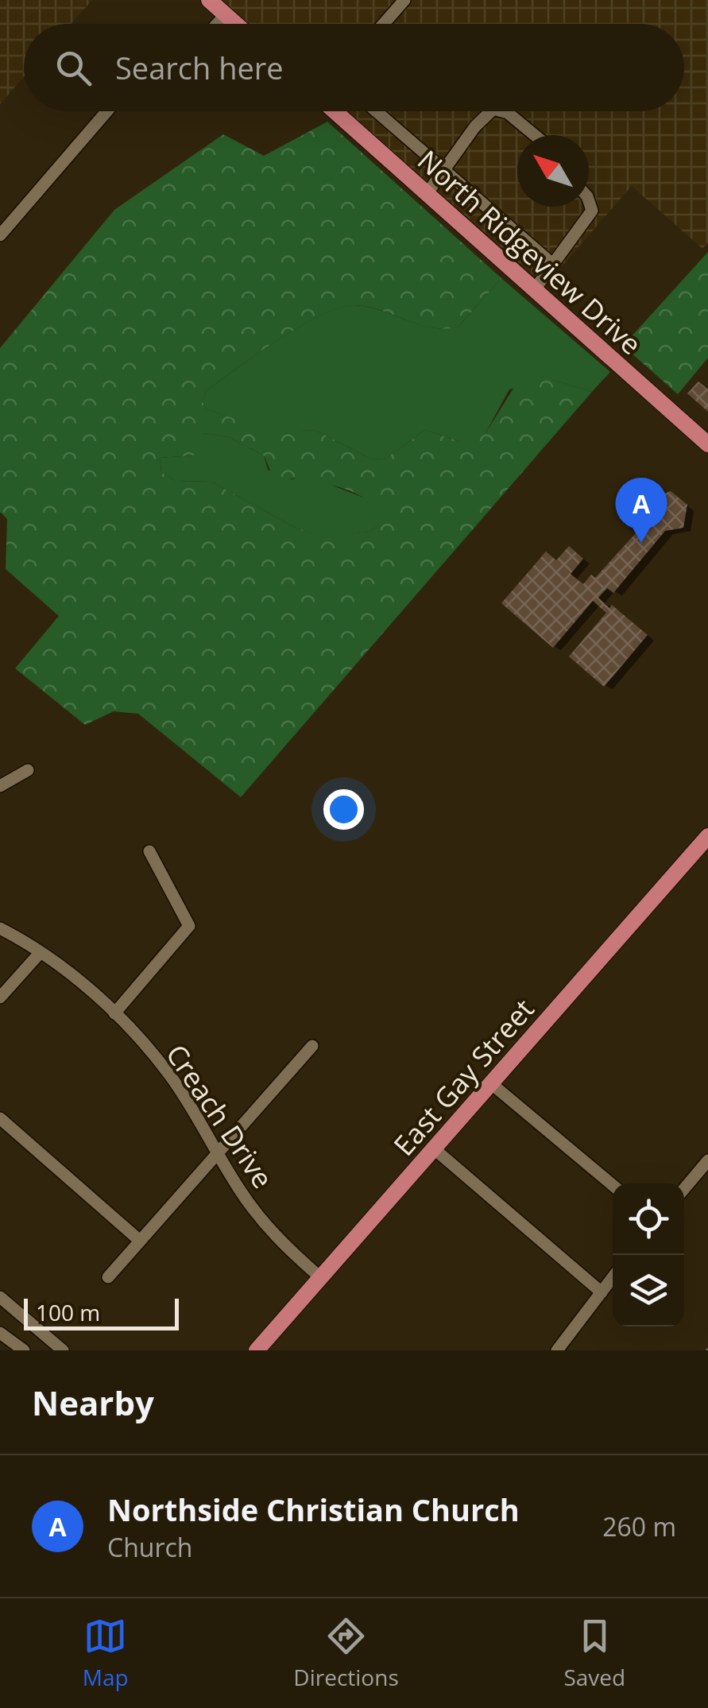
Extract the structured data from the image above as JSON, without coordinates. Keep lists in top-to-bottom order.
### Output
{
  "streets": {
    "main road": ["North Ridgeview Drive", "East Gay Street"],
    "street": ["Creach Drive"]
  },
  "crossings": [
    ["East Gay Street", "Creach Drive"]
  ],
  "scale_bar": "100 m",
  "north": "top left",
  "page": {
    "search": "Search here",
    "pins": "A",
    "scale": "100 m",
    "heading": "Nearby",
    "list": [
      {
        "mark": "A",
        "name": "Northside Christian Church",
        "note": "Church",
        "value": "260 m"
      }
    ],
    "nav": ["Map", "Directions", "Saved"]
  }
}
